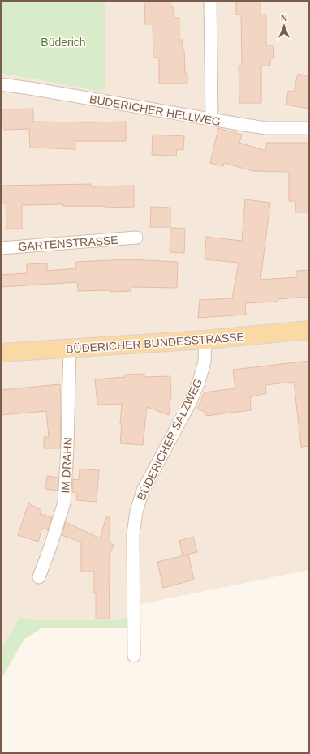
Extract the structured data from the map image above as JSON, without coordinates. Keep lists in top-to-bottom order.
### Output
{
  "streets": {
    "main road": ["BÜDERICHER BUNDESSTRASSE"],
    "street": [
      "BÜDERICHER HELLWEG",
      "GARTENSTRASSE",
      "BÜDERICHER SALZWEG",
      "IM DRAHN"
    ]
  },
  "crossings": [
    ["BÜDERICHER BUNDESSTRASSE", "BÜDERICHER SALZWEG"],
    ["BÜDERICHER BUNDESSTRASSE", "IM DRAHN"]
  ],
  "parks": ["Büderich"],
  "north": "top"
}
